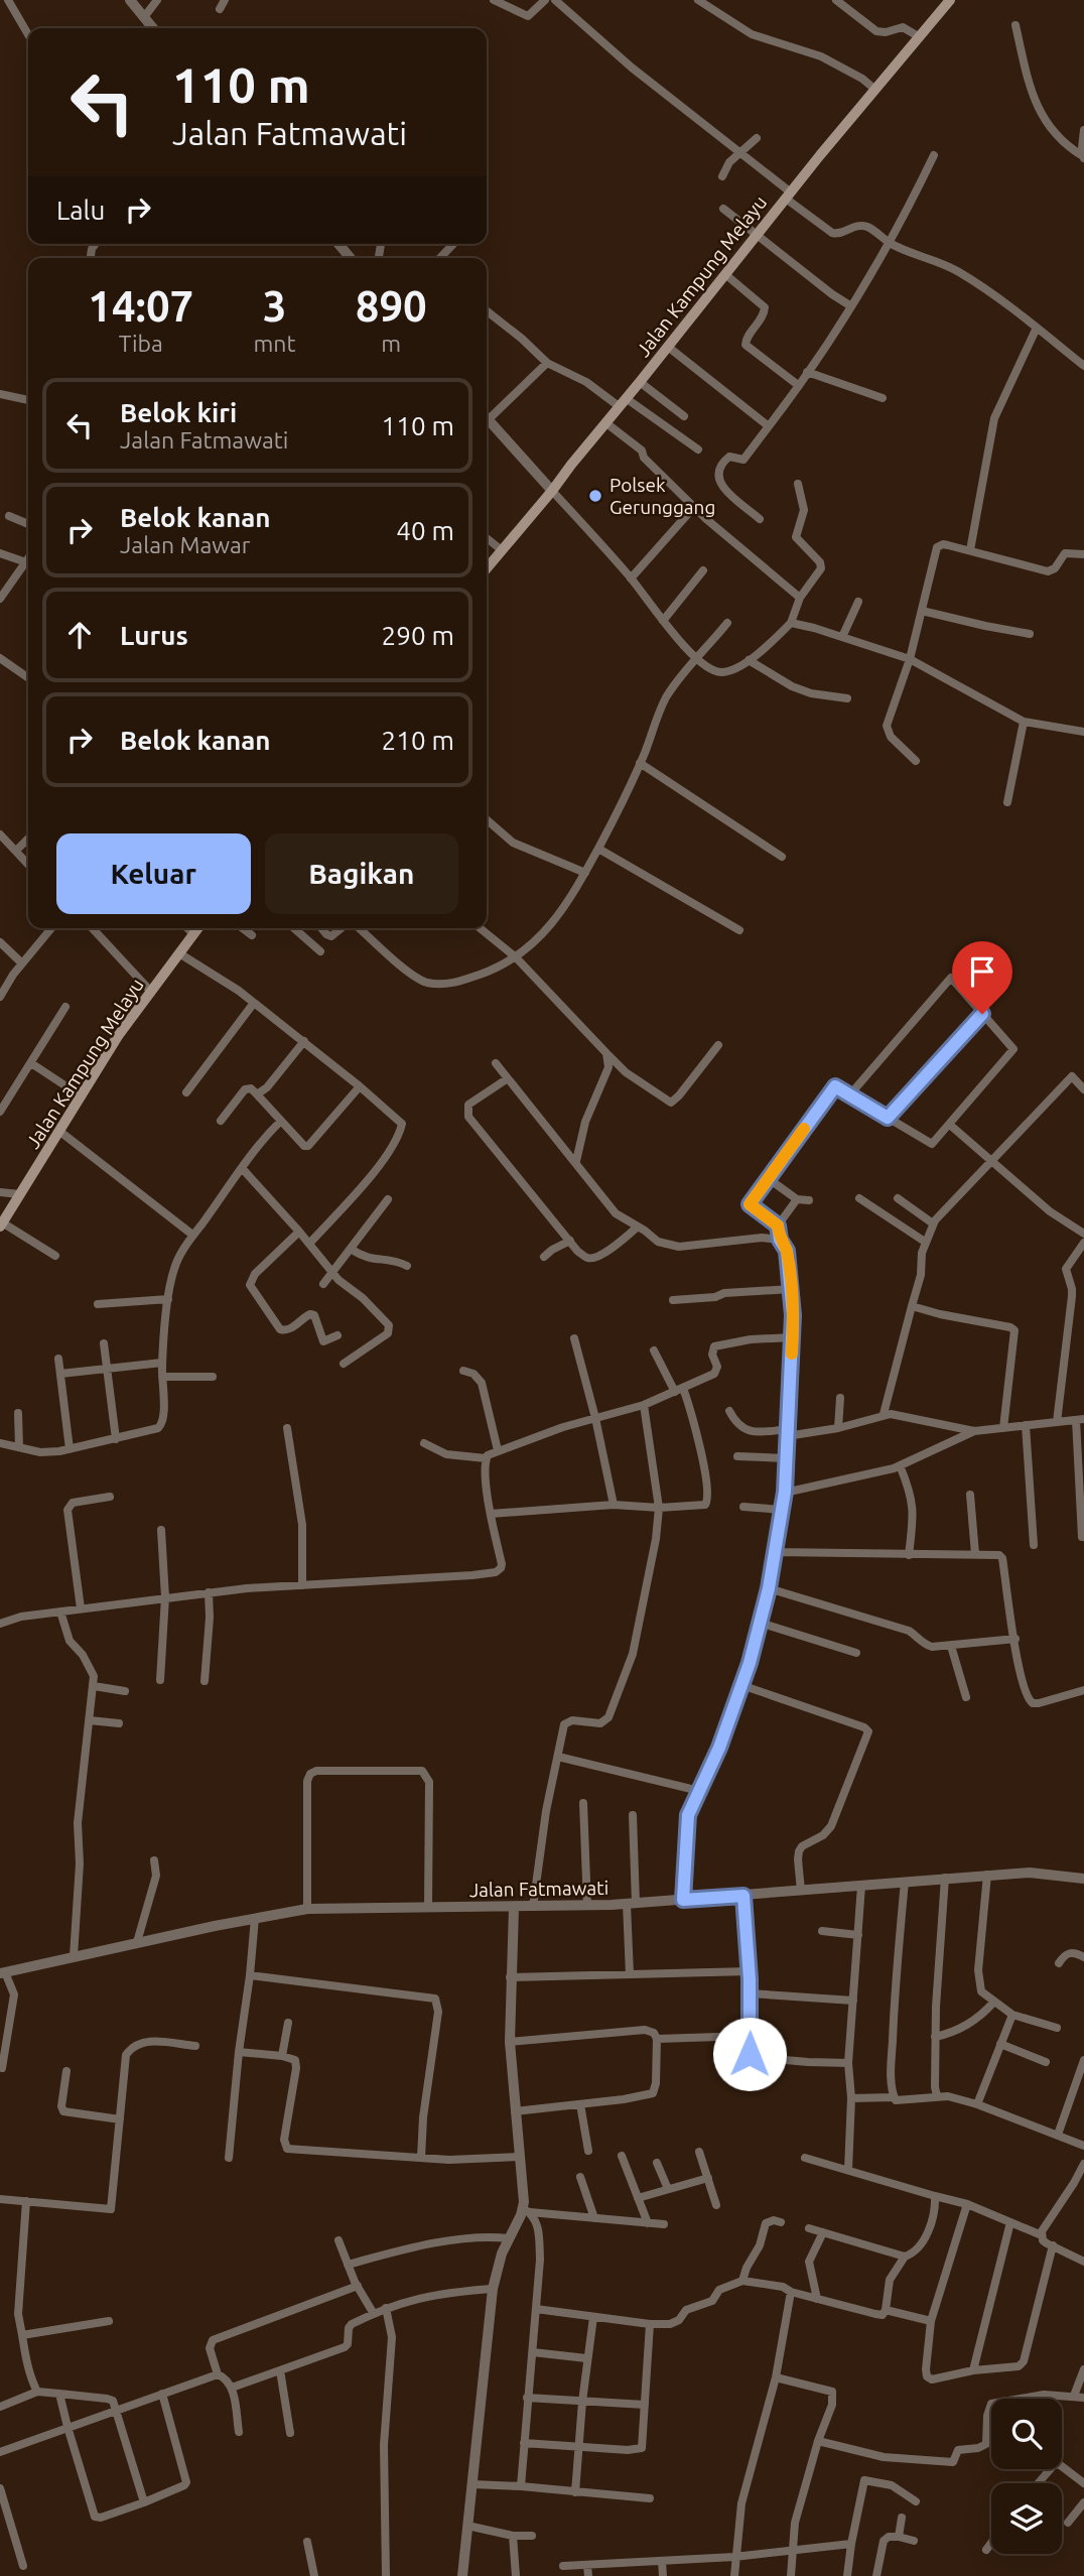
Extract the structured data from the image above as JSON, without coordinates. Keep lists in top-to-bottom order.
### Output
{
  "streets": {
    "main road": ["Jalan Kampung Melayu"],
    "street": ["Jalan Fatmawati"]
  },
  "places": ["Polsek Gerunggang"],
  "page": {
    "turn": ["110 m", "Jalan Fatmawati"],
    "then": "Lalu",
    "eta": [
      "14:07",
      "Tiba",
      "3",
      "mnt",
      "890",
      "m"
    ],
    "list": [
      {
        "name": "Belok kiri",
        "note": "Jalan Fatmawati",
        "value": "110 m"
      },
      {
        "name": "Belok kanan",
        "note": "Jalan Mawar",
        "value": "40 m"
      },
      {
        "name": "Lurus",
        "value": "290 m"
      },
      {
        "name": "Belok kanan",
        "value": "210 m"
      }
    ],
    "buttons": ["Keluar", "Bagikan"]
  }
}
